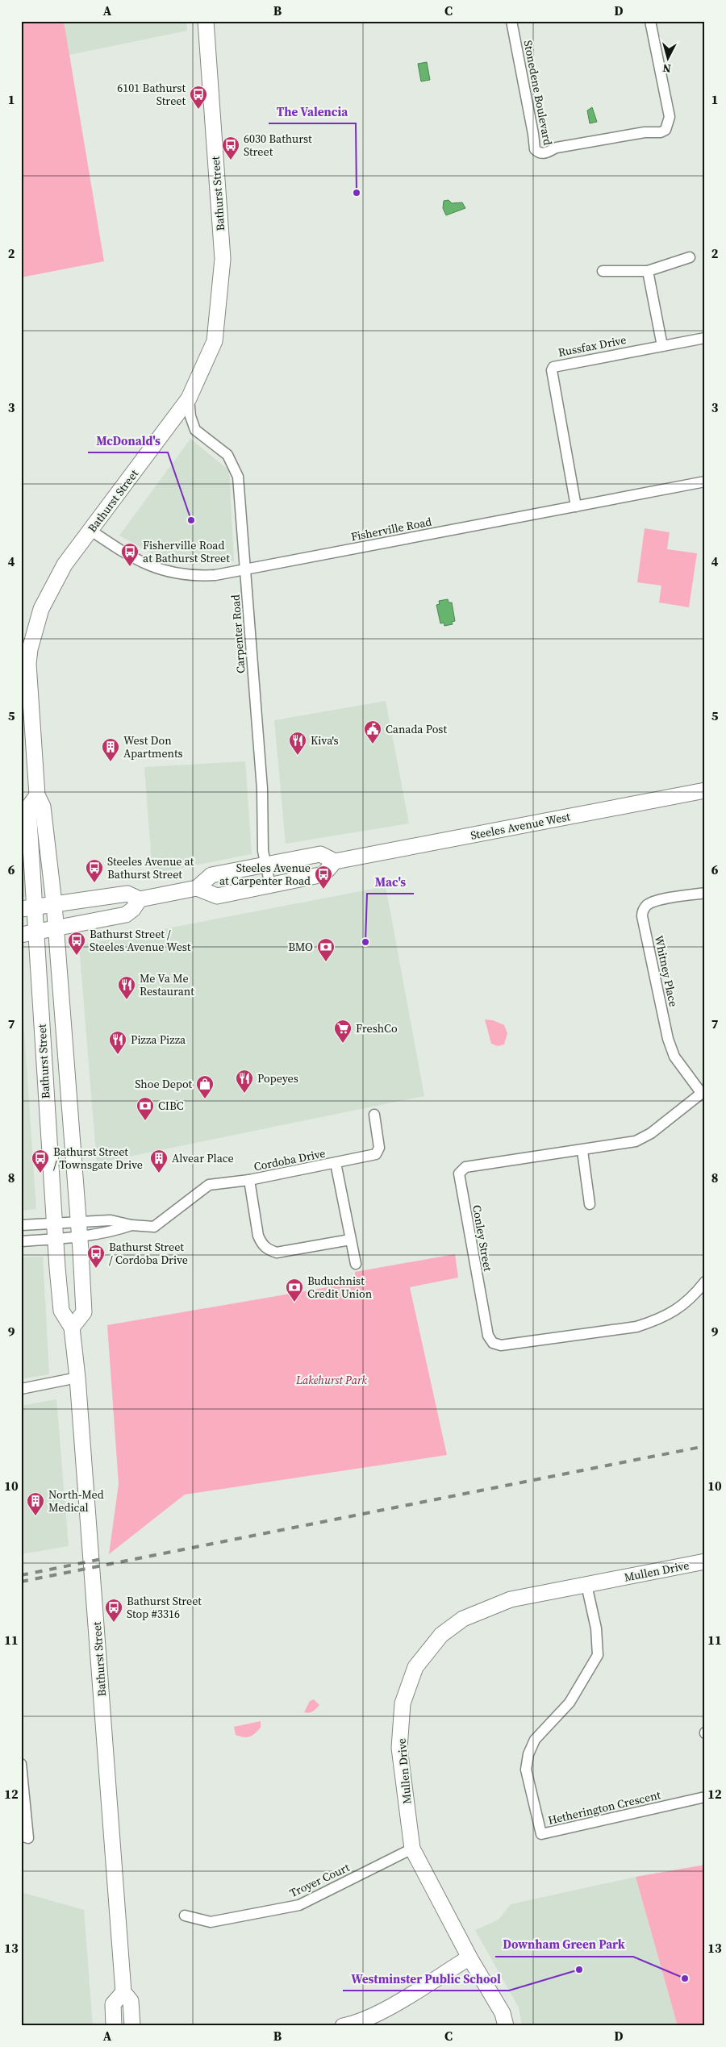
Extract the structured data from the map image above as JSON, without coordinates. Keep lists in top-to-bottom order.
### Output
{
  "streets": {
    "main road": ["Bathurst Street", "Steeles Avenue West", "Mullen Drive"],
    "street": [
      "Stonedene Boulevard",
      "Russfax Drive",
      "Fisherville Road",
      "Carpenter Road",
      "Whitney Place",
      "Cordoba Drive",
      "Conley Street",
      "Hetherington Crescent",
      "Troyer Court"
    ]
  },
  "crossings": [
    ["Bathurst Street", "Fisherville Road"],
    ["Bathurst Street", "Carpenter Road"],
    ["Bathurst Street", "Cordoba Drive"],
    ["Russfax Drive", "Fisherville Road"],
    ["Fisherville Road", "Carpenter Road"],
    ["Whitney Place", "Conley Street"],
    ["Mullen Drive", "Hetherington Crescent"],
    ["Mullen Drive", "Troyer Court"]
  ],
  "parks": ["Lakehurst Park"],
  "places": {
    "bus stop": [
      "6101 Bathurst Street",
      "6030 Bathurst Street",
      "Fisherville Road at Bathurst Street",
      "Steeles Avenue at Bathurst Street",
      "Steeles Avenue at Carpenter Road",
      "Bathurst Street / Steeles Avenue West",
      "Bathurst Street / Townsgate Drive",
      "Bathurst Street / Cordoba Drive",
      "Bathurst Street Stop #3316"
    ],
    "other": [
      "The Valencia",
      "McDonald's",
      "Mac's",
      "Westminster Public School",
      "Downham Green Park"
    ],
    "public building": ["Canada Post"],
    "restaurant": [
      "Kiva's",
      "Me Va Me Restaurant",
      "Pizza Pizza",
      "Popeyes"
    ],
    "building": ["West Don Apartments", "Alvear Place", "North-Med Medical"],
    "bank": ["BMO", "CIBC", "Buduchnist Credit Union"],
    "supermarket": ["FreshCo"],
    "shop": ["Shoe Depot"]
  },
  "north": "bottom",
  "grid": {
    "columns": [
      "A",
      "B",
      "C",
      "D"
    ],
    "rows": [
      "1",
      "2",
      "3",
      "4",
      "5",
      "6",
      "7",
      "8",
      "9",
      "10",
      "11",
      "12",
      "13"
    ]
  }
}
